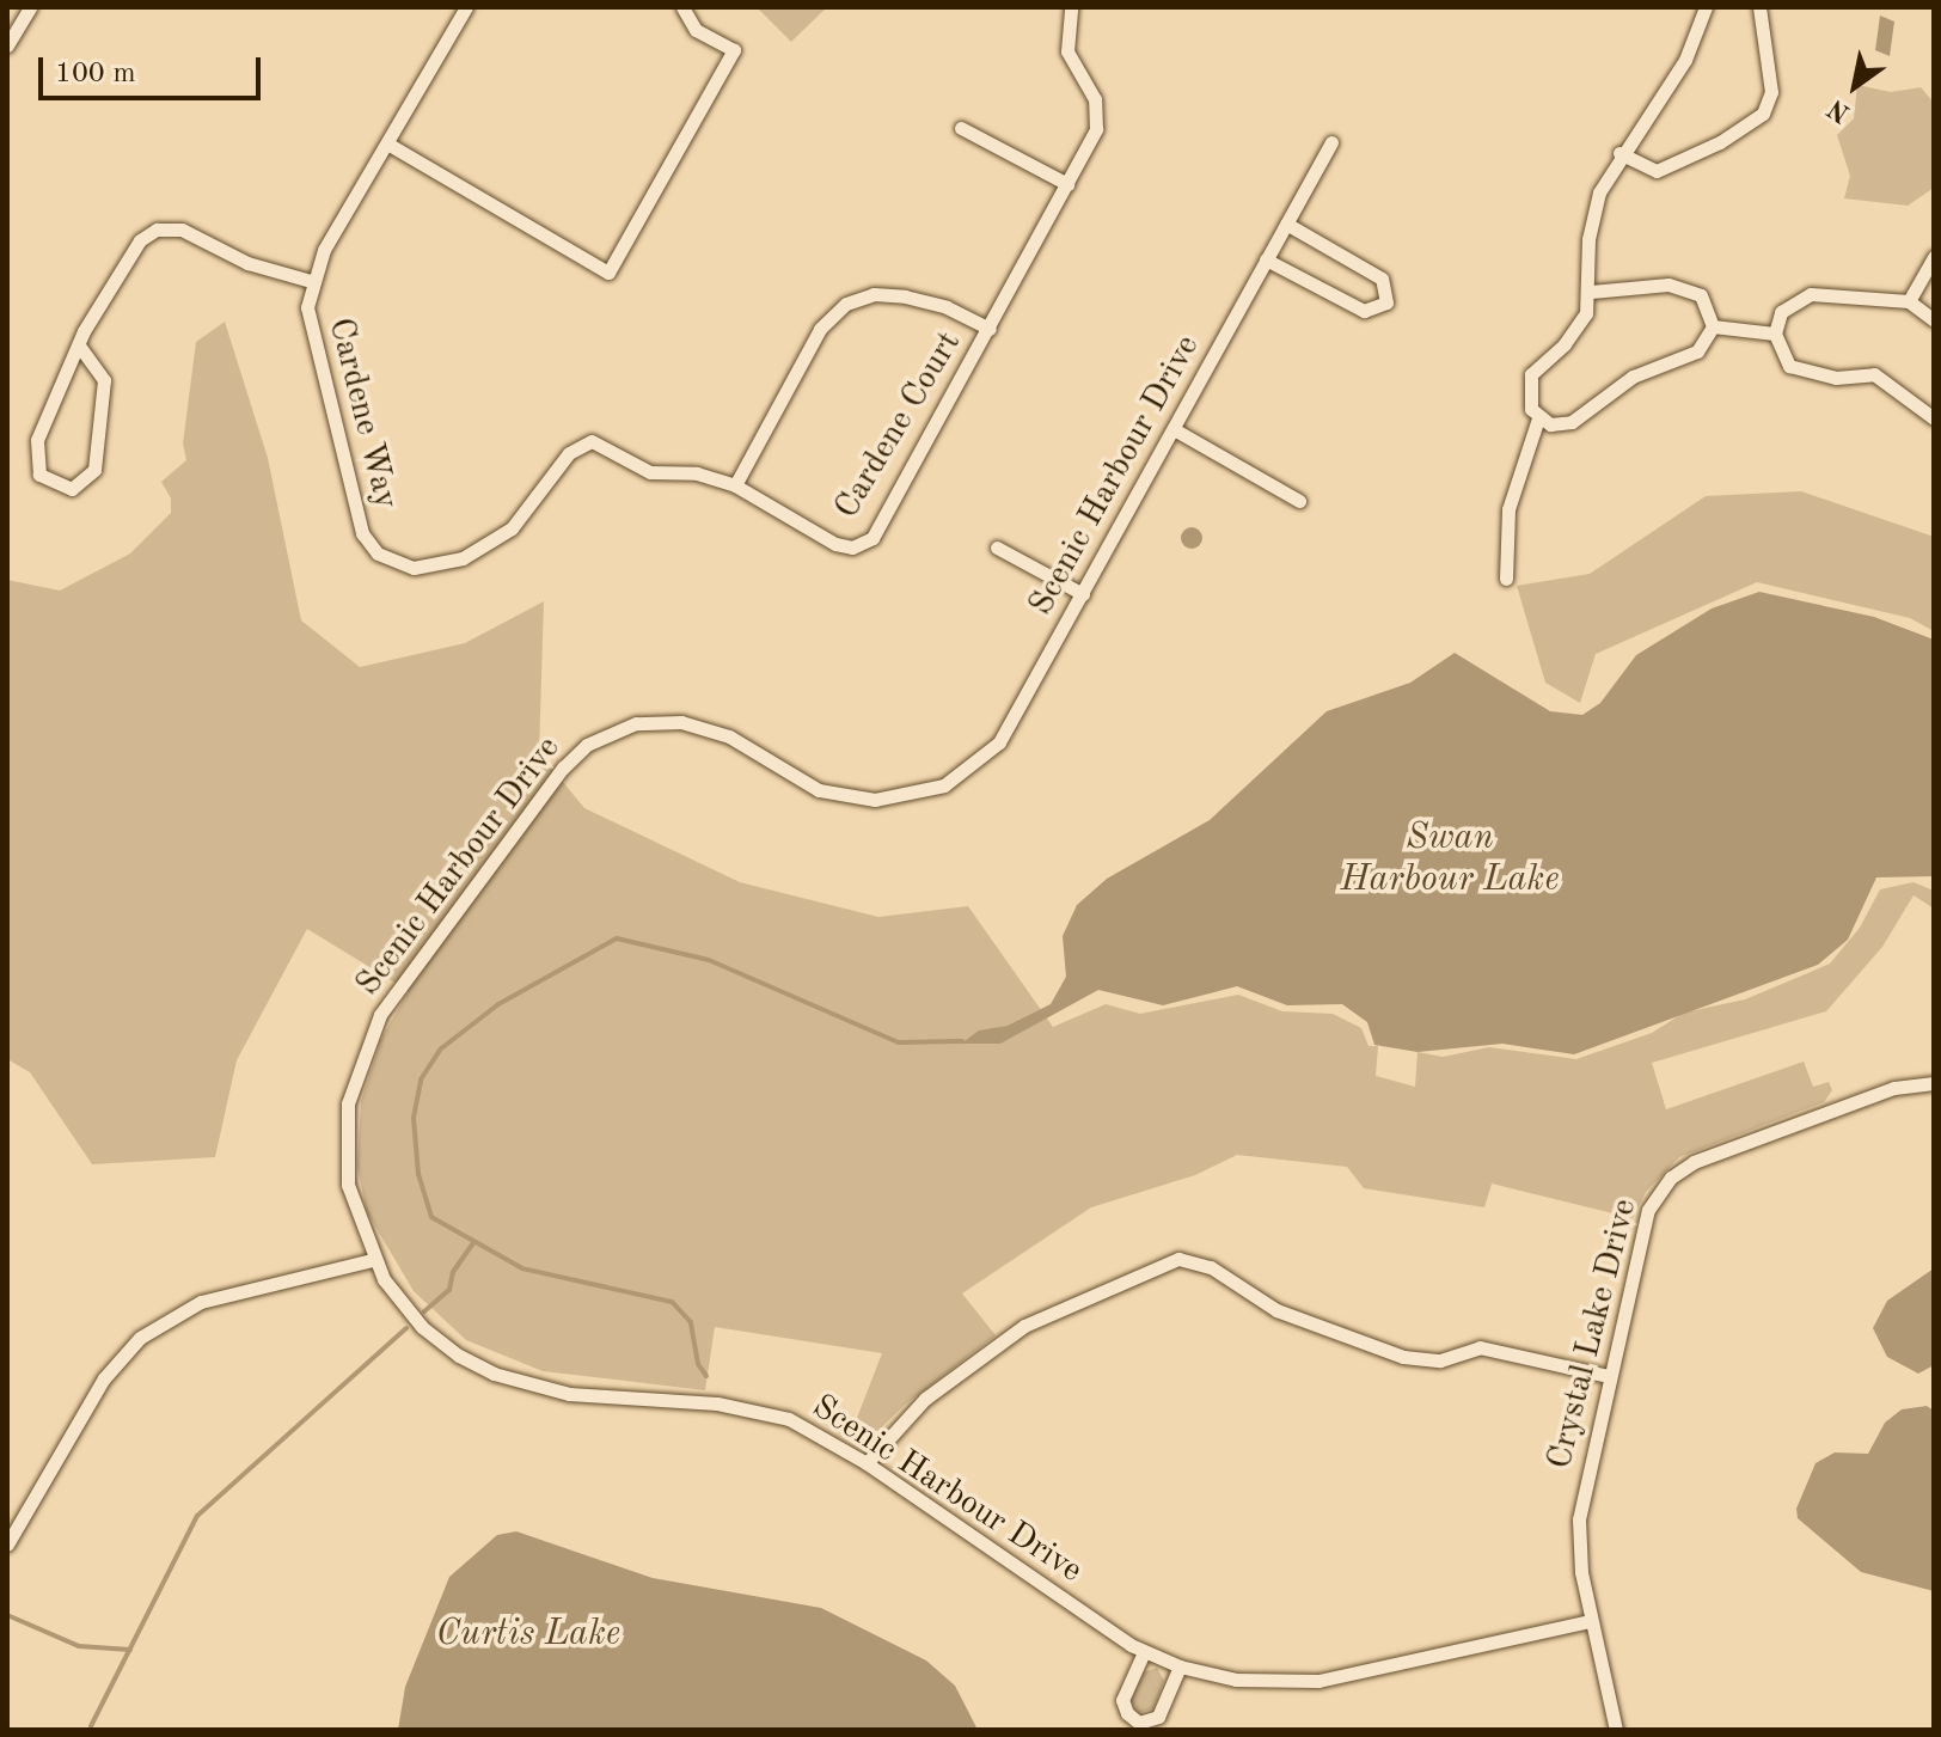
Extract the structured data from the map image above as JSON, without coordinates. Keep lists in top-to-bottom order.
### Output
{
  "streets": {
    "street": [
      "Cardene Way",
      "Cardene Court",
      "Scenic Harbour Drive",
      "Crystal Lake Drive"
    ]
  },
  "crossings": [
    ["Cardene Way", "Cardene Court"],
    ["Scenic Harbour Drive", "Crystal Lake Drive"]
  ],
  "water": ["Swan Harbour Lake", "Curtis Lake"],
  "scale_bar": "100 m",
  "north": "bottom left"
}
